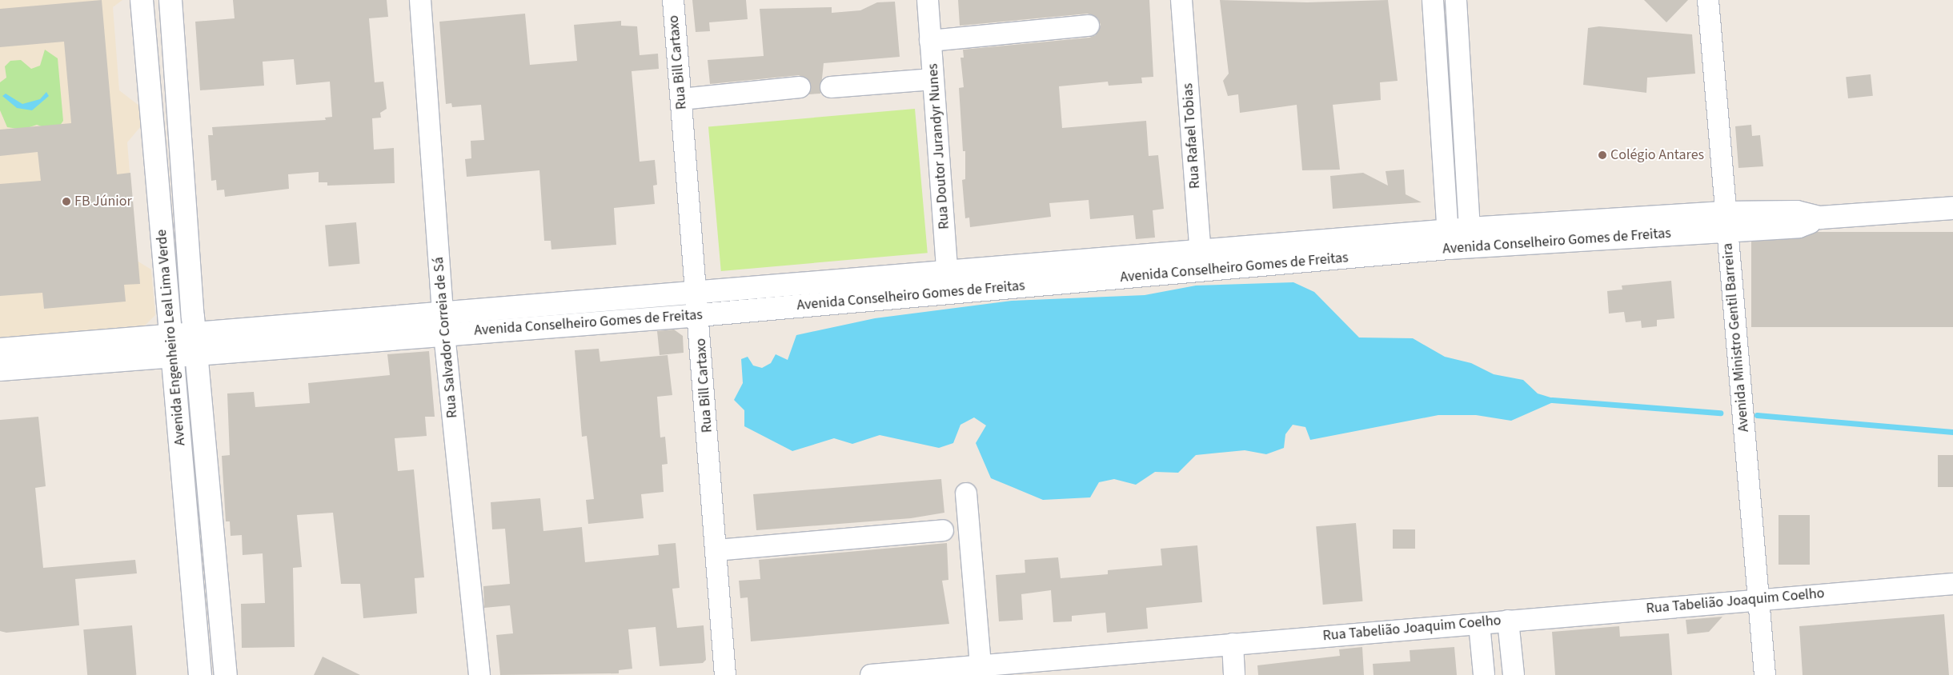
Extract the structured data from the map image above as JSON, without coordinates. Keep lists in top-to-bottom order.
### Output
{
  "streets": {
    "street": [
      "Rua Bill Cartaxo",
      "Rua Rafael Tobias",
      "Rua Doutor Jurandyr Nunes",
      "Avenida Conselheiro Gomes de Freitas",
      "Avenida Engenheiro Leal Lima Verde",
      "Rua Salvador Correia de Sá",
      "Avenida Ministro Gentil Barreira",
      "Rua Tabelião Joaquim Coelho"
    ]
  },
  "crossings": [
    ["Rua Bill Cartaxo", "Avenida Conselheiro Gomes de Freitas"],
    ["Rua Rafael Tobias", "Avenida Conselheiro Gomes de Freitas"],
    ["Rua Doutor Jurandyr Nunes", "Avenida Conselheiro Gomes de Freitas"],
    ["Avenida Conselheiro Gomes de Freitas", "Avenida Engenheiro Leal Lima Verde"],
    ["Avenida Conselheiro Gomes de Freitas", "Rua Salvador Correia de Sá"],
    ["Avenida Conselheiro Gomes de Freitas", "Avenida Ministro Gentil Barreira"],
    ["Avenida Ministro Gentil Barreira", "Rua Tabelião Joaquim Coelho"]
  ],
  "places": ["Colégio Antares", "FB Júnior"]
}
